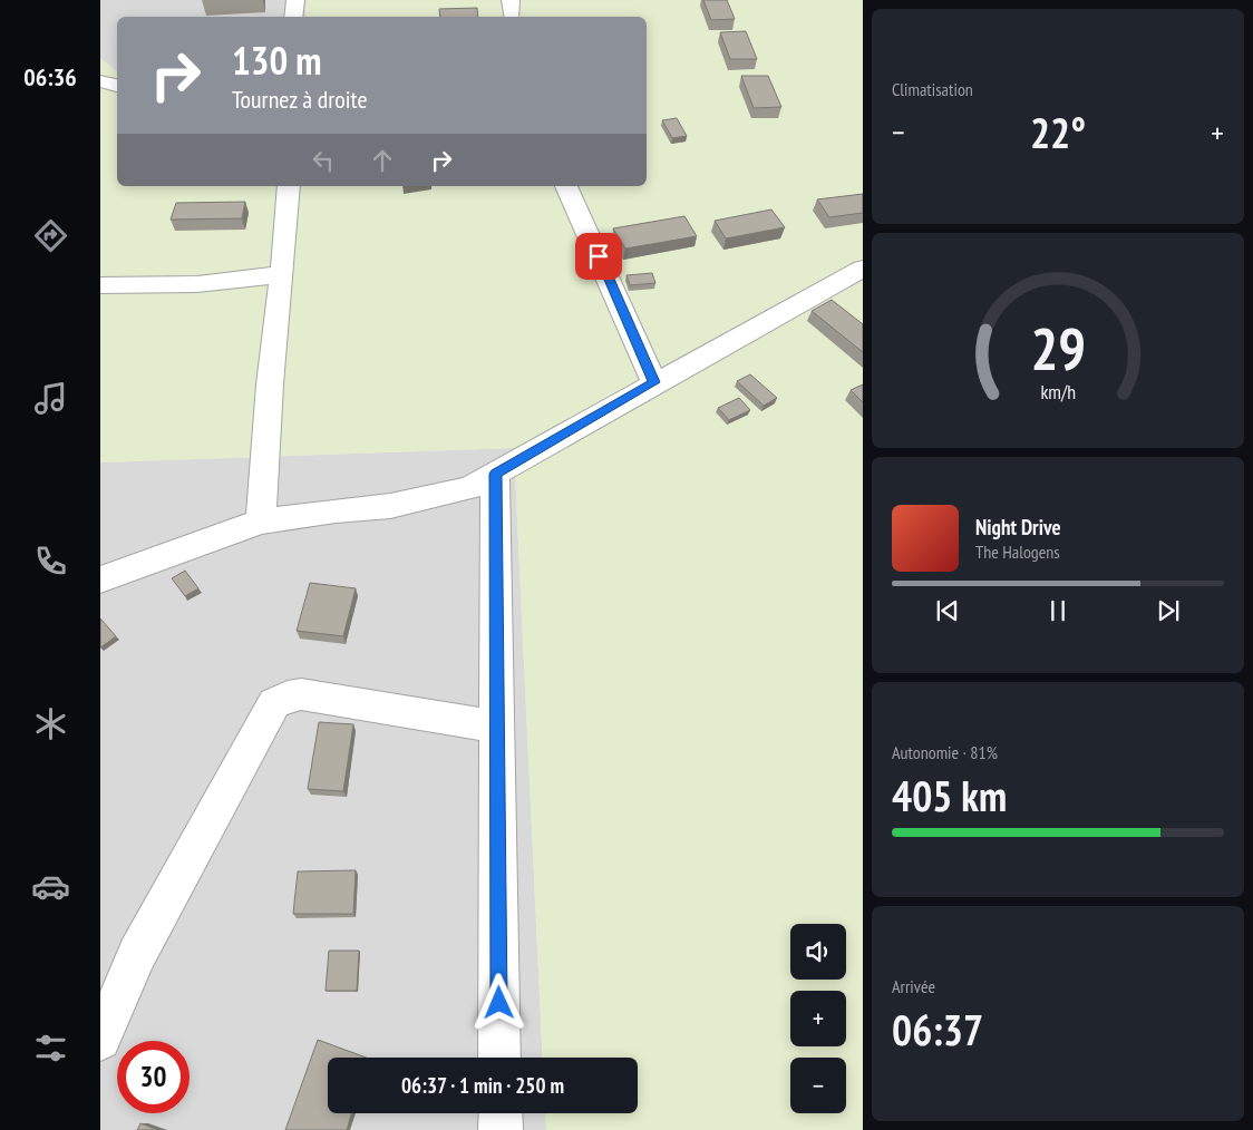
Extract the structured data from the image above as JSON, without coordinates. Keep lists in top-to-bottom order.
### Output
{
  "page": {
    "tabs": "06:36",
    "tile": [
      "Climatisation",
      ["Autonomie · 81%", "405 km"],
      ["Arrivée", "06:37"]
    ],
    "turn": ["130 m", "Tournez à droite"],
    "heat": ["−", "22°", "+"],
    "song": ["Night Drive", "The Halogens"],
    "map_buttons": ["+", "−"],
    "limit": "30",
    "trip": "06:37 · 1 min · 250 m",
    "gauge": ["29", "km/h"]
  }
}
